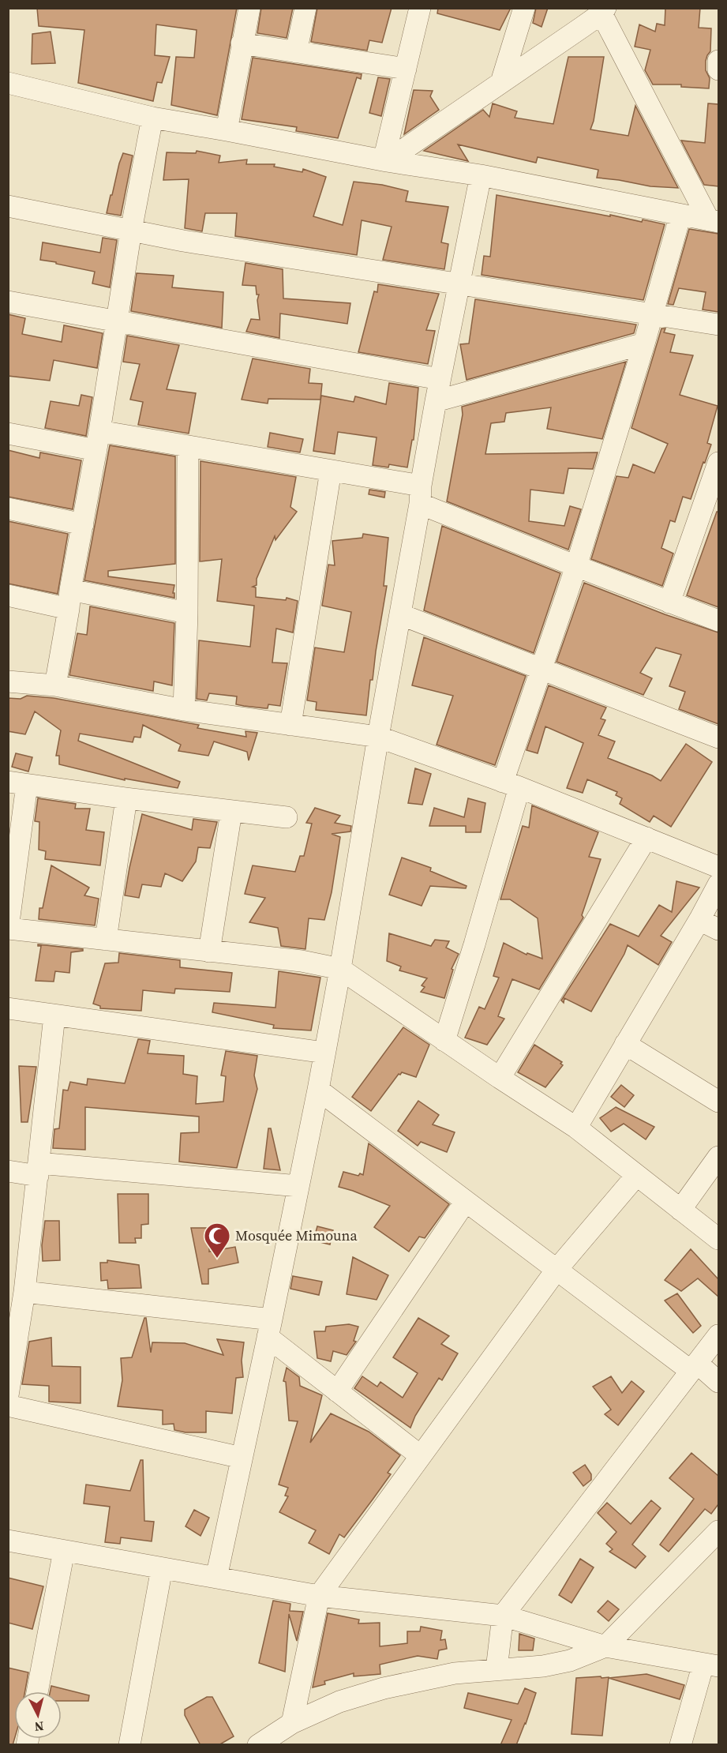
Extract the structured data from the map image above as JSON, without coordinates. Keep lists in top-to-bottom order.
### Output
{
  "places": {
    "mosque": ["Mosquée Mimouna"]
  },
  "north": "bottom"
}
